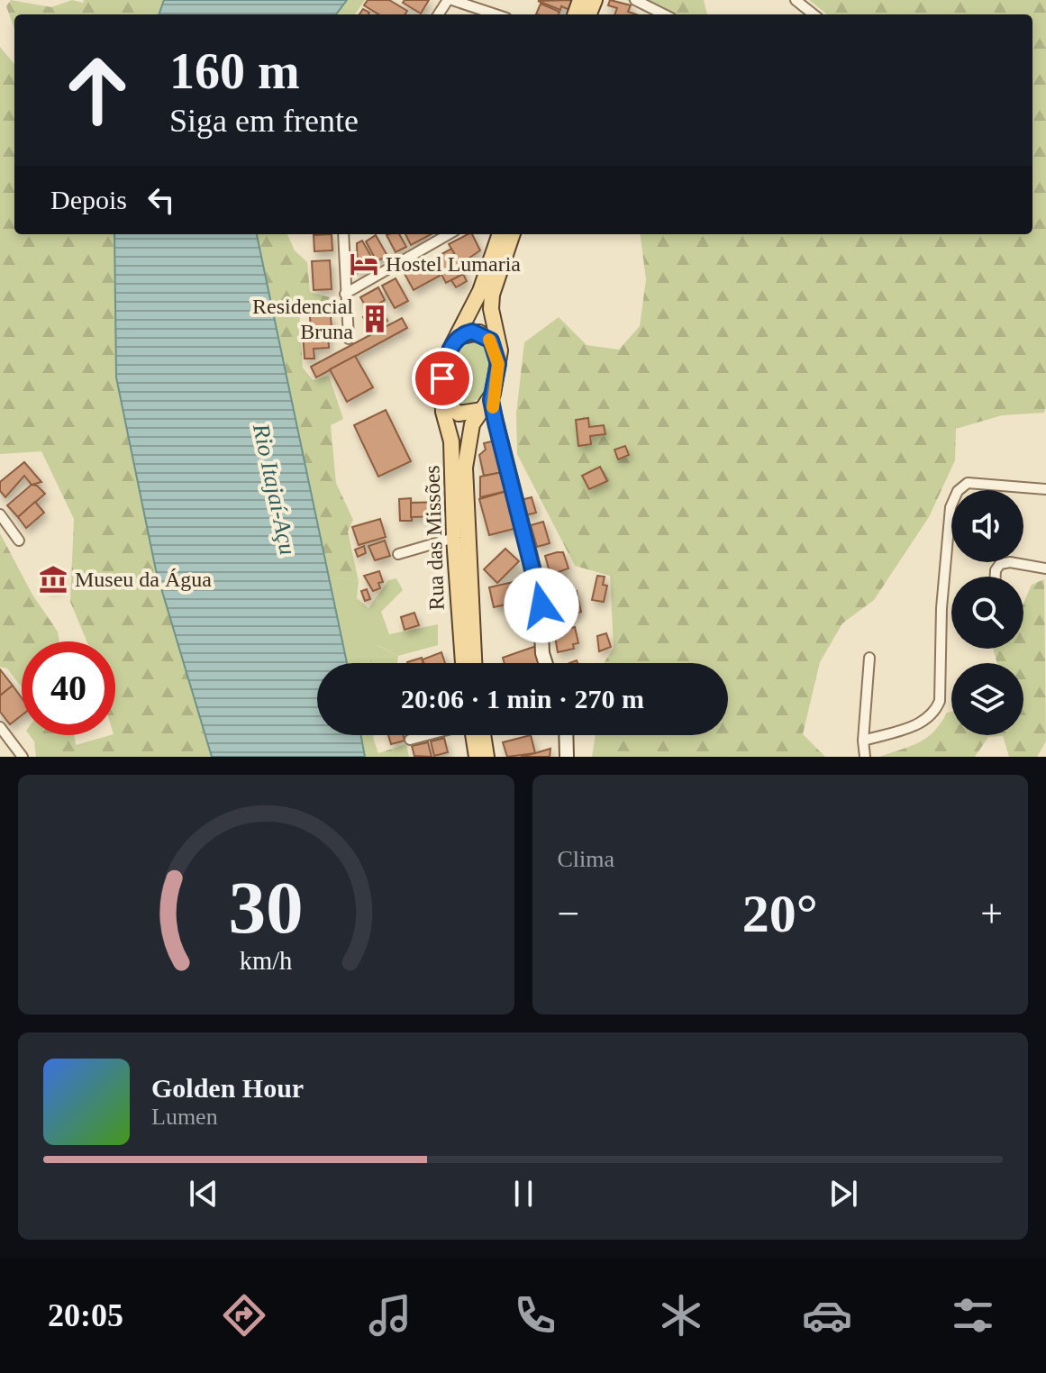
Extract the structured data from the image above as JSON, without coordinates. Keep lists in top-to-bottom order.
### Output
{
  "streets": {
    "main road": ["Rua das Missões"]
  },
  "water": ["Rio Itajaí-Açu"],
  "places": {
    "hotel": ["Hostel Lumaria"],
    "building": ["Residencial Bruna"],
    "museum": ["Museu da Água"]
  },
  "page": {
    "turn": ["160 m", "Siga em frente"],
    "then": "Depois",
    "limit": "40",
    "trip": "20:06 · 1 min · 270 m",
    "tile": "Clima",
    "heat": ["−", "20°", "+"],
    "song": ["Golden Hour", "Lumen"],
    "tabs": "20:05",
    "gauge": ["30", "km/h"]
  }
}
